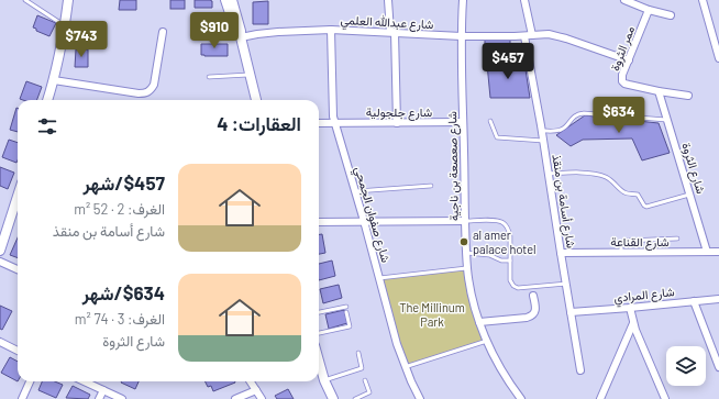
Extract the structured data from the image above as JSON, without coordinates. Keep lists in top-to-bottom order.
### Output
{
  "streets": {
    "street": [
      "شارع عبدالله العلمي",
      "ممر الثروة",
      "شارع جلجولية",
      "شارع صعصعة بن ناجية",
      "شارع الثروة",
      "شارع أسامة بن منقذ",
      "شارع صفوان الجمحي",
      "شارع القناعة",
      "شارع المرادي"
    ]
  },
  "crossings": [
    ["شارع عبدالله العلمي", "ممر الثروة"],
    ["شارع عبدالله العلمي", "شارع صعصعة بن ناجية"],
    ["شارع عبدالله العلمي", "شارع أسامة بن منقذ"],
    ["شارع عبدالله العلمي", "شارع صفوان الجمحي"],
    ["ممر الثروة", "شارع الثروة"],
    ["شارع جلجولية", "شارع صعصعة بن ناجية"],
    ["شارع جلجولية", "شارع صفوان الجمحي"],
    ["شارع الثروة", "شارع القناعة"],
    ["شارع أسامة بن منقذ", "شارع القناعة"],
    ["شارع أسامة بن منقذ", "شارع المرادي"]
  ],
  "parks": ["The Millinum Park"],
  "places": ["al amer palace hotel"],
  "page": {
    "price": [
      "$910",
      "$743",
      "$457",
      "$634"
    ],
    "heading": "العقارات: 4",
    "list": [
      {
        "name": "$457/شهر",
        "note": "الغرف: 2 · 52 m² · شارع أسامة بن منقذ"
      },
      {
        "name": "$634/شهر",
        "note": "الغرف: 3 · 74 m² · شارع الثروة"
      }
    ]
  }
}
